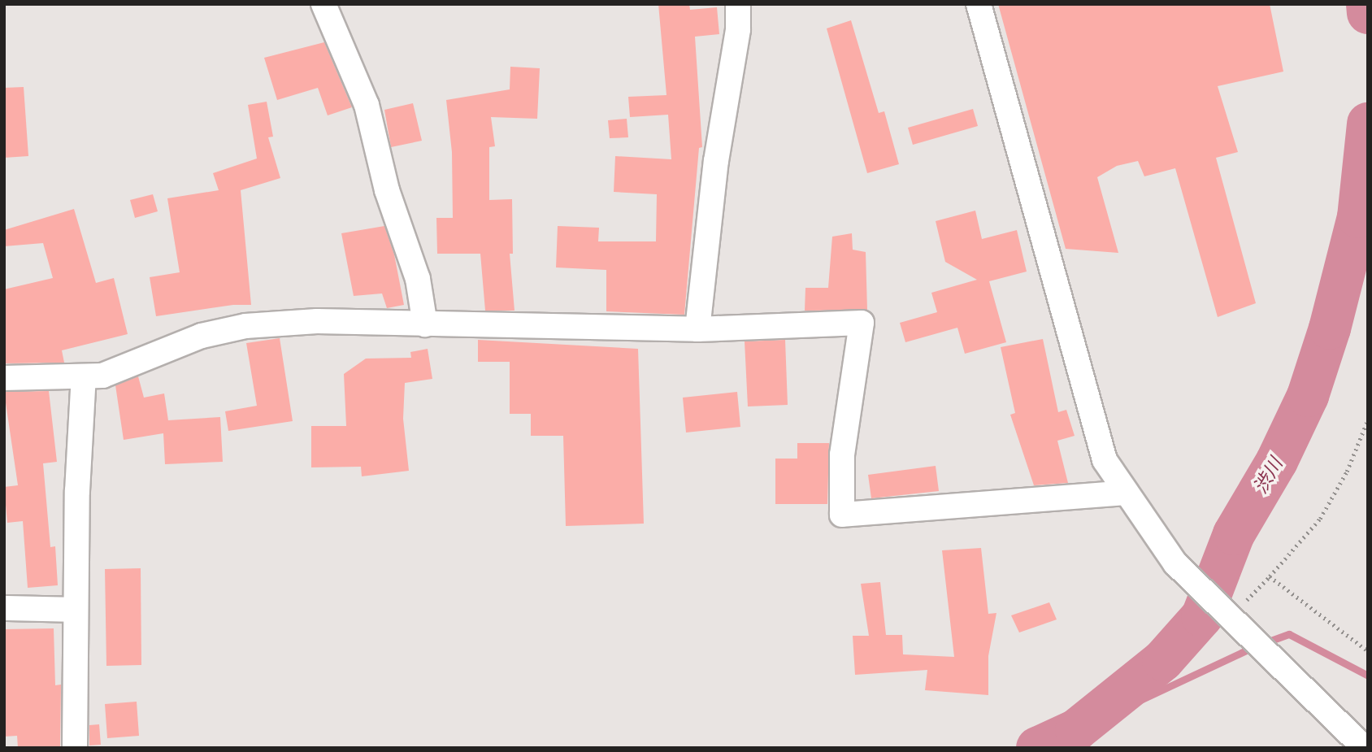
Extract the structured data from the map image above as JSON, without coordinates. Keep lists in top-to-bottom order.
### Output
{
  "water": ["渋川"]
}
